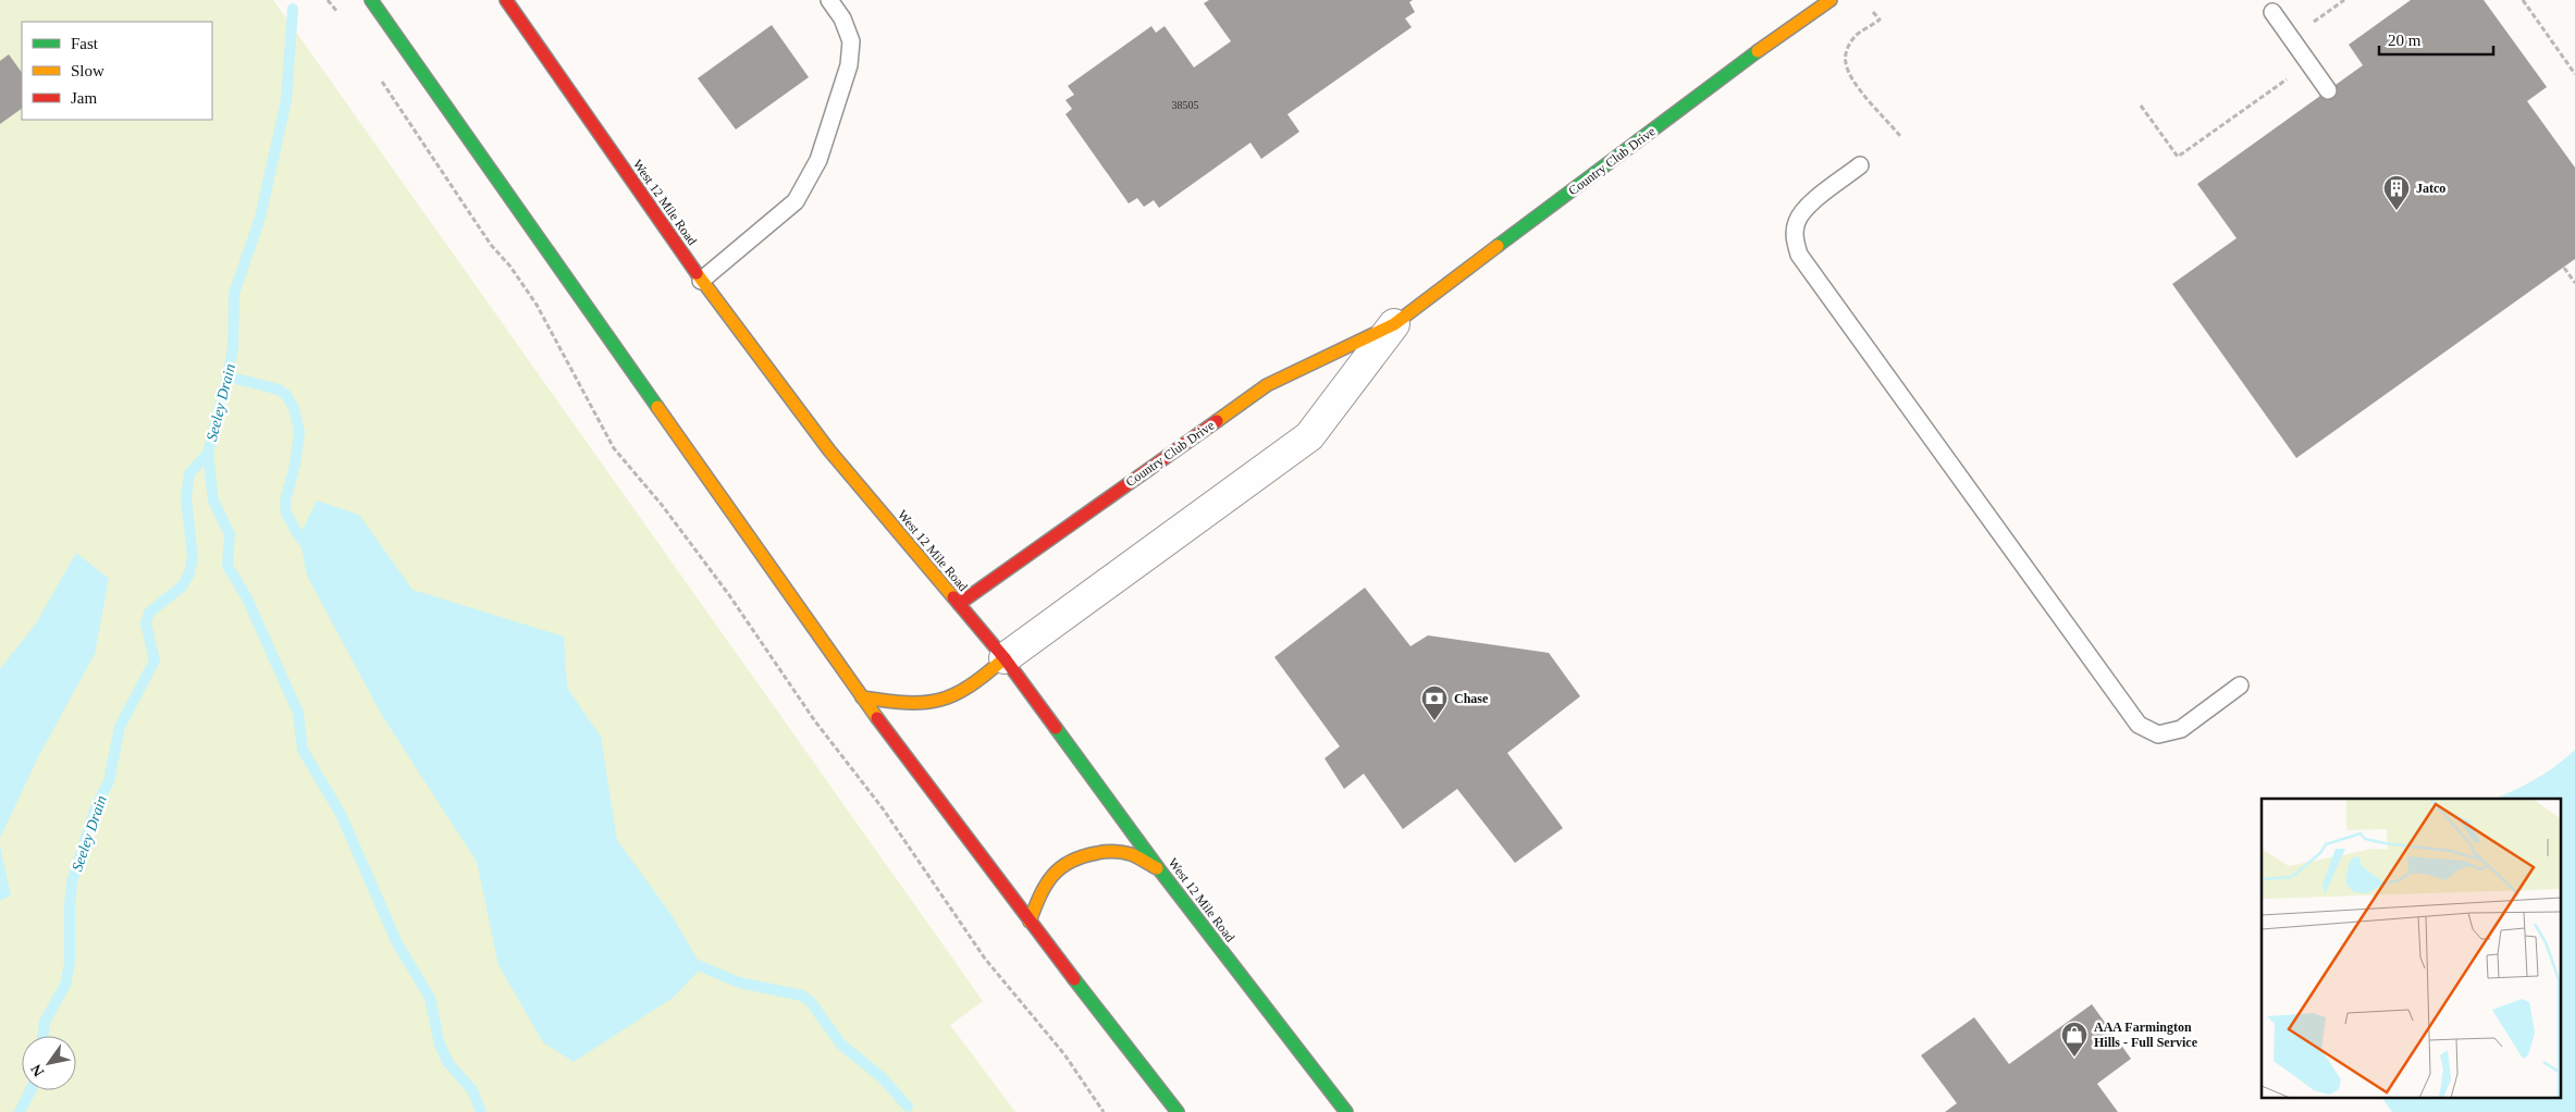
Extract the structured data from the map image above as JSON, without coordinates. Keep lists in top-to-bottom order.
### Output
{
  "streets": {
    "main road": ["Country Club Drive", "West 12 Mile Road"]
  },
  "crossings": [
    ["Country Club Drive", "West 12 Mile Road"]
  ],
  "water": ["Seeley Drain"],
  "places": {
    "building": ["Jatco"],
    "bank": ["Chase"],
    "shop": ["AAA Farmington Hills - Full Service"]
  },
  "house_numbers": ["38505"],
  "legend": ["Fast", "Slow", "Jam"],
  "scale_bar": "20 m",
  "north": "bottom left"
}
